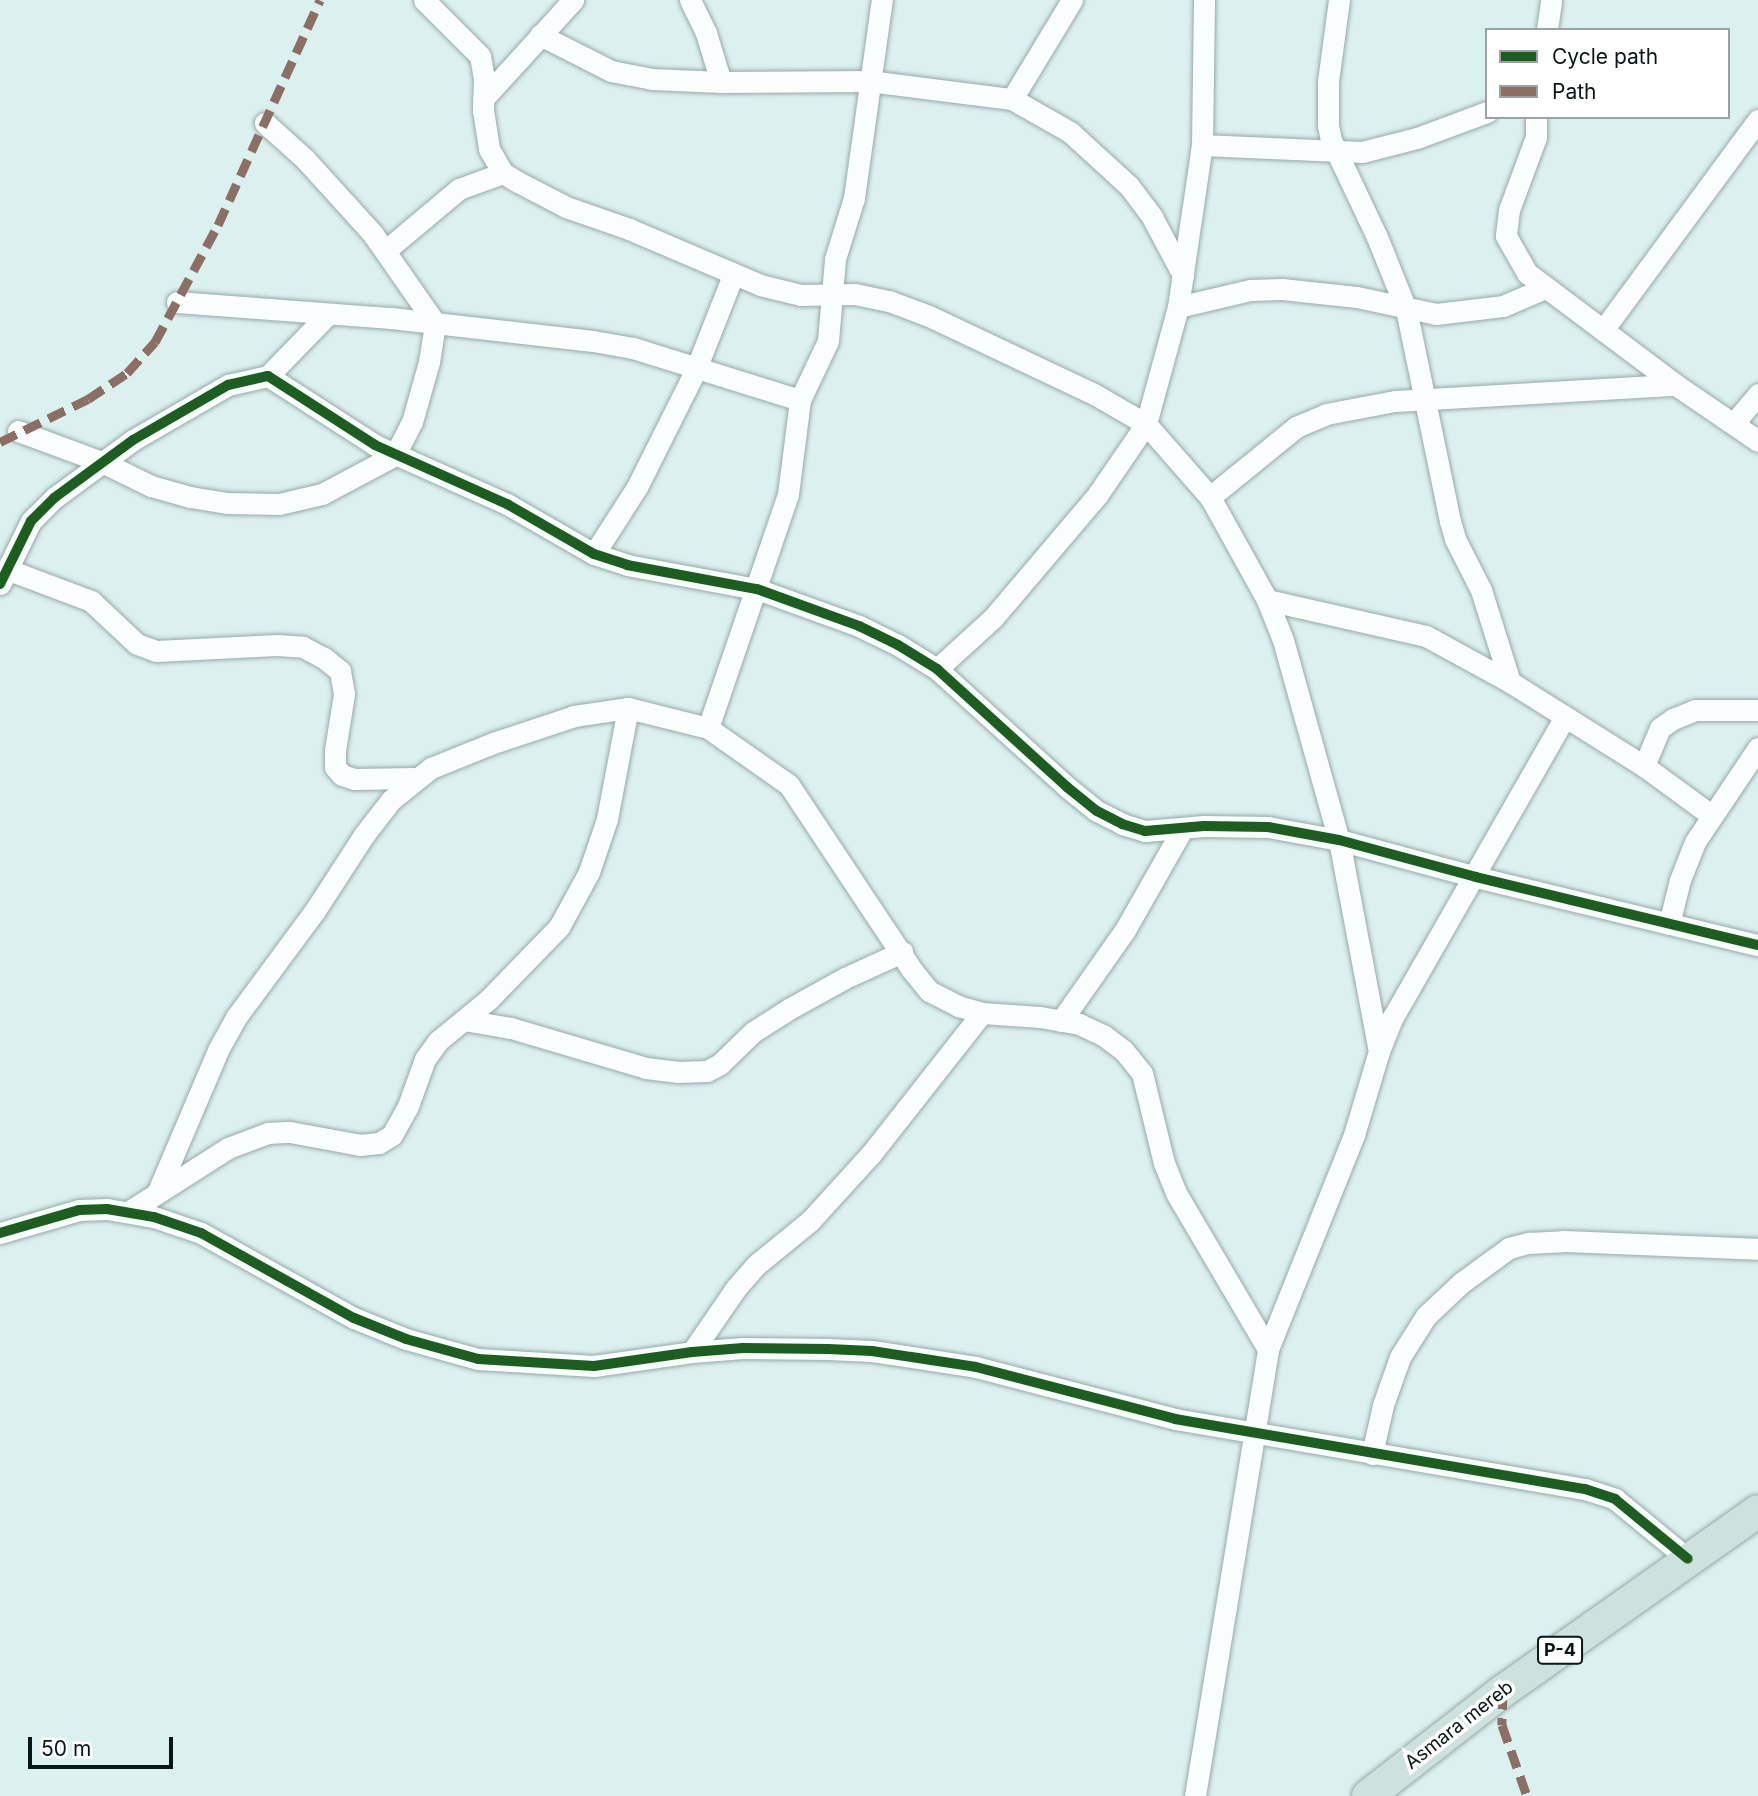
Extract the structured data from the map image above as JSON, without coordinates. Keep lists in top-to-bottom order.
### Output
{
  "streets": {
    "highway": ["P-4", "Asmara mereb"]
  },
  "legend": ["Cycle path", "Path"],
  "scale_bar": "50 m"
}
